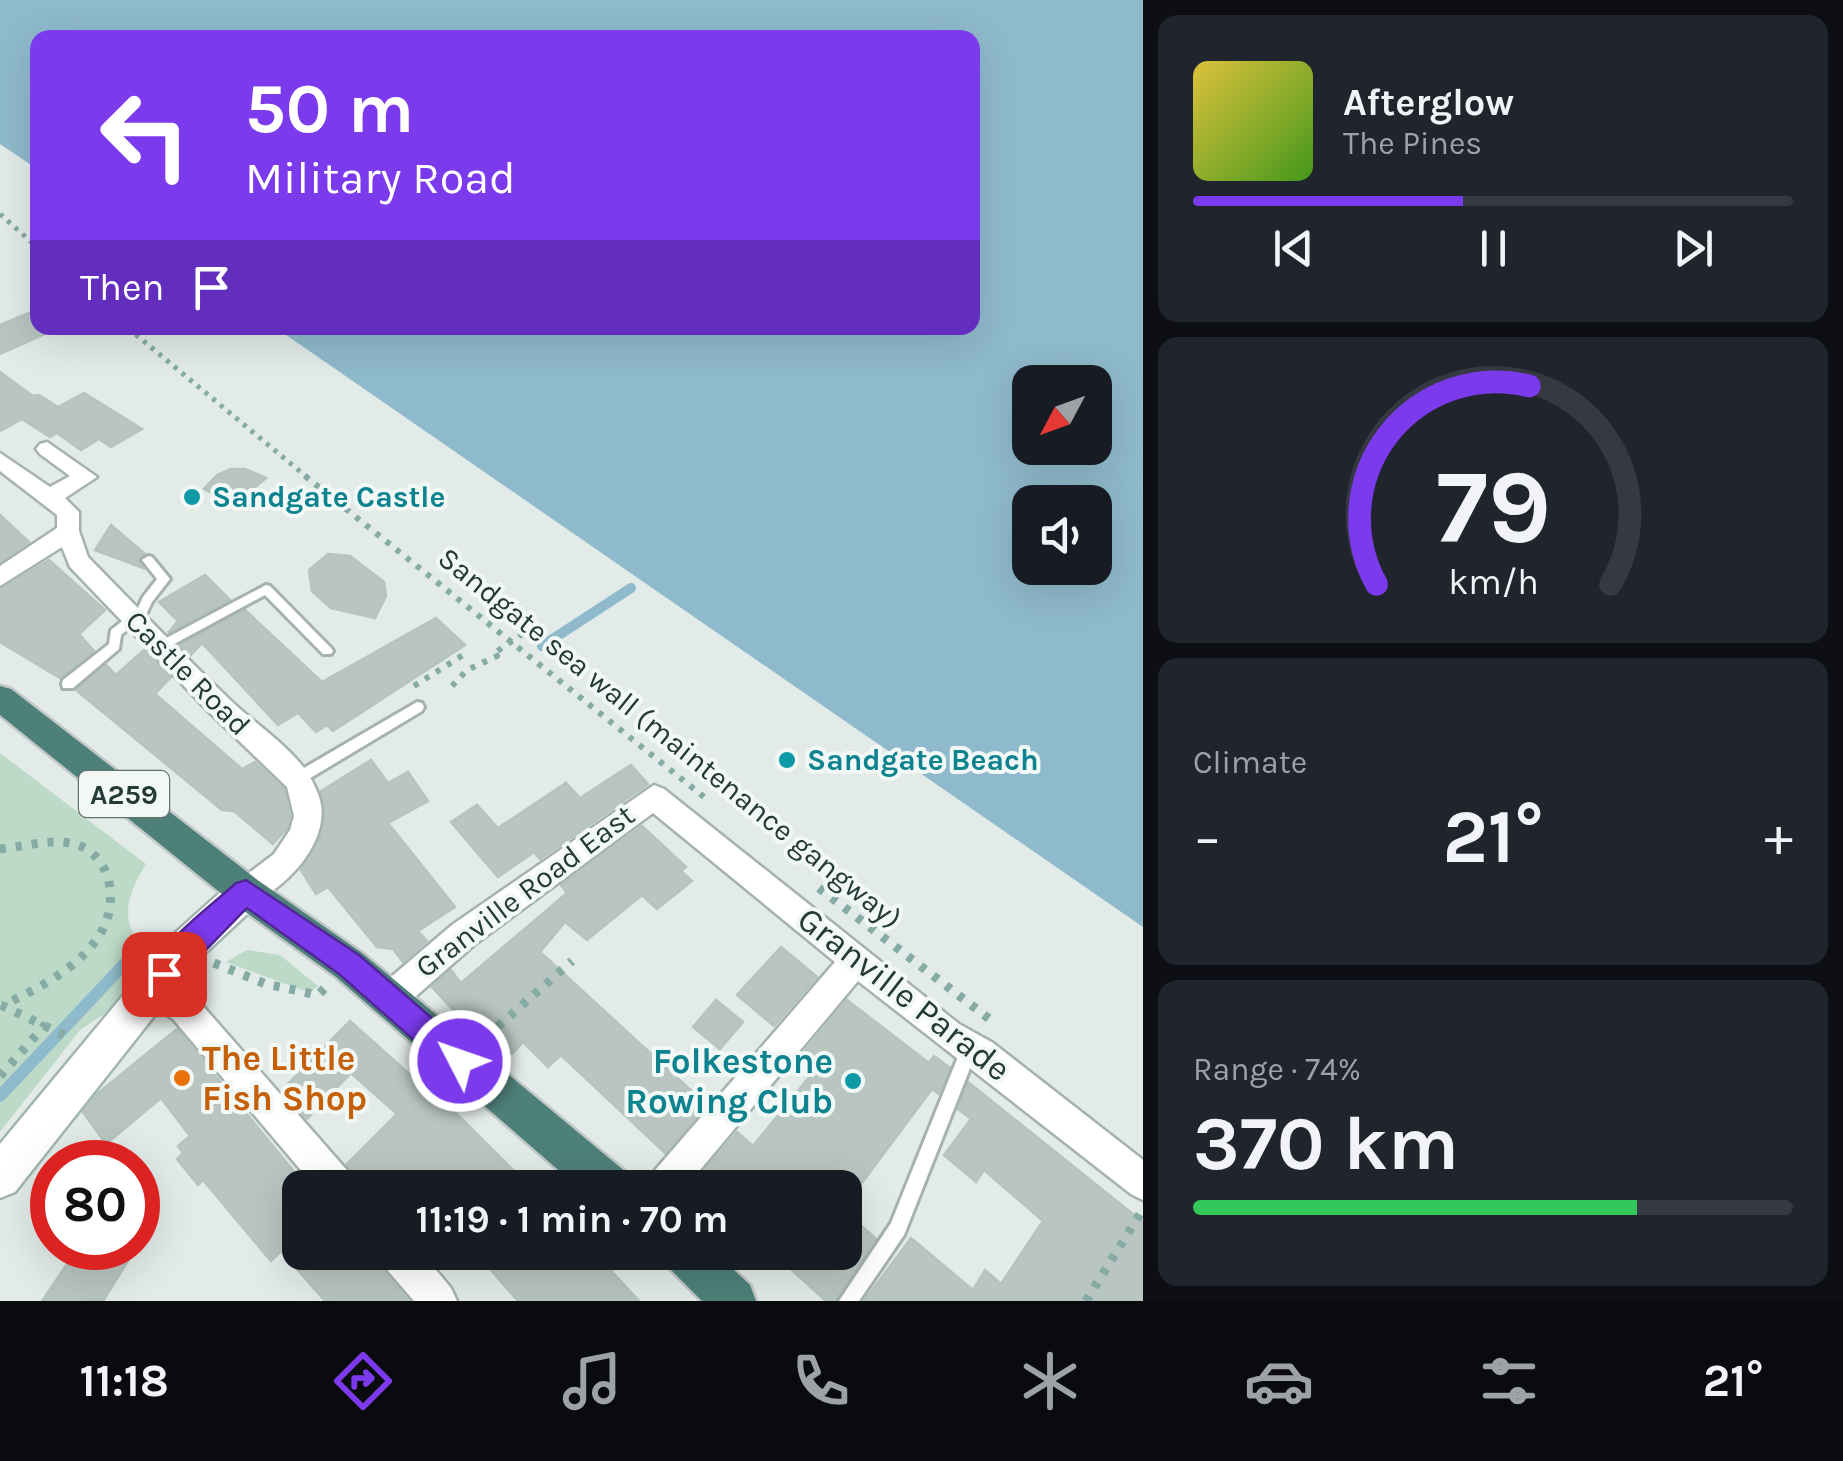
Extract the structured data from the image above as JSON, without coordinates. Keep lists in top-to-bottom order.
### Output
{
  "streets": {
    "highway": ["A259"],
    "street": ["Castle Road", "Granville Road East", "Granville Parade"],
    "path": ["Sandgate sea wall (maintenance gangway)"]
  },
  "crossings": [
    ["A259", "Granville Road East"],
    ["Granville Road East", "Granville Parade"]
  ],
  "places": [
    "Sandgate Castle",
    "Sandgate Beach",
    "The Little Fish Shop",
    "Folkestone Rowing Club"
  ],
  "north": "bottom left",
  "page": {
    "turn": ["50 m", "Military Road"],
    "song": ["Afterglow", "The Pines"],
    "then": "Then",
    "tile": [
      "Climate",
      ["Range · 74%", "370 km"]
    ],
    "heat": ["−", "21°", "+"],
    "limit": "80",
    "trip": "11:19 · 1 min · 70 m",
    "tabs": ["11:18", "21°"],
    "gauge": ["79", "km/h"]
  }
}
